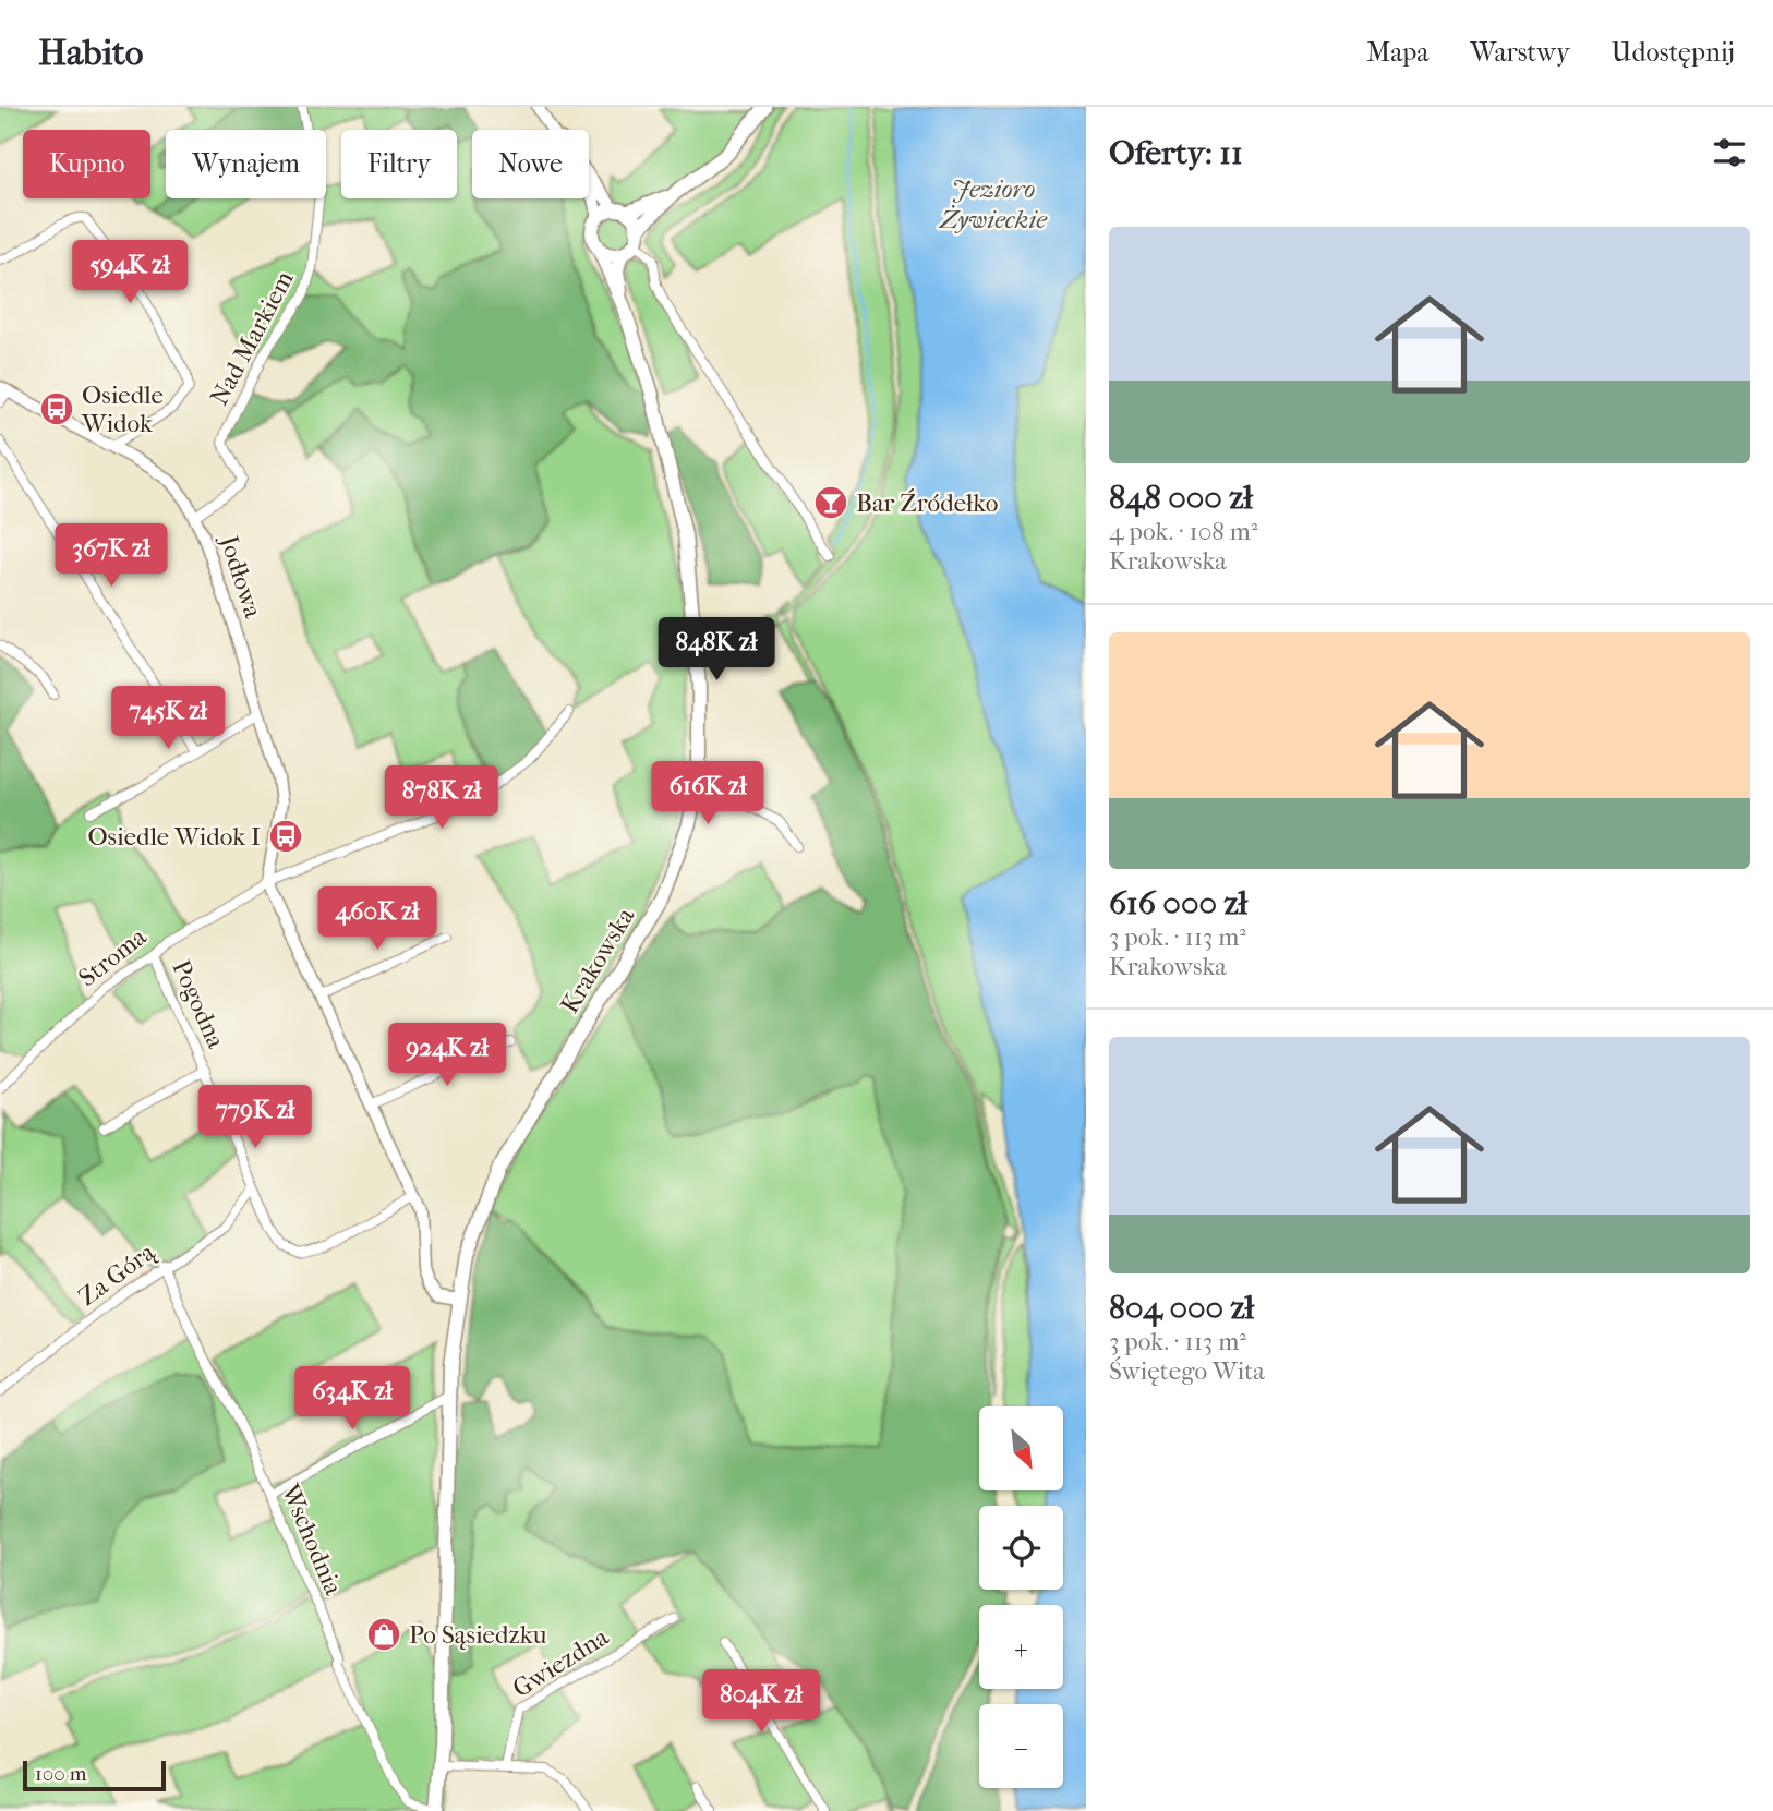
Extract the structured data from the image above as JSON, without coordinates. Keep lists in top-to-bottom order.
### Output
{
  "streets": {
    "main road": ["Krakowska"],
    "street": [
      "Nad Markiem",
      "Jodłowa",
      "Stroma",
      "Pogodna",
      "Za Górą",
      "Wschodnia",
      "Gwiezdna"
    ]
  },
  "crossings": [
    ["Nad Markiem", "Jodłowa"],
    ["Jodłowa", "Stroma"],
    ["Stroma", "Pogodna"],
    ["Krakowska", "Wschodnia"],
    ["Pogodna", "Za Górą"],
    ["Za Górą", "Wschodnia"]
  ],
  "water": ["Jezioro Żywieckie"],
  "places": {
    "bus stop": ["Osiedle Widok", "Osiedle Widok I"],
    "bar": ["Bar Źródełko"],
    "shop": ["Po Sąsiedzku"]
  },
  "scale_bar": "100 m",
  "north": "bottom right",
  "page": {
    "header": "Habito",
    "nav": ["Mapa", "Warstwy", "Udostępnij"],
    "heading": "Oferty: 11",
    "chip": [
      "Kupno",
      "Wynajem",
      "Filtry",
      "Nowe"
    ],
    "list": [
      {
        "name": "848 000 zł",
        "note": "4 pok. · 108 m² · Krakowska"
      },
      {
        "name": "616 000 zł",
        "note": "3 pok. · 113 m² · Krakowska"
      },
      {
        "name": "804 000 zł",
        "note": "3 pok. · 113 m² · Świętego Wita"
      }
    ],
    "price": [
      "594K zł",
      "367K zł",
      "848K zł",
      "745K zł",
      "616K zł",
      "878K zł",
      "460K zł",
      "924K zł",
      "779K zł",
      "634K zł",
      "804K zł"
    ],
    "map_buttons": ["+", "−"],
    "scale": "100 m"
  }
}
